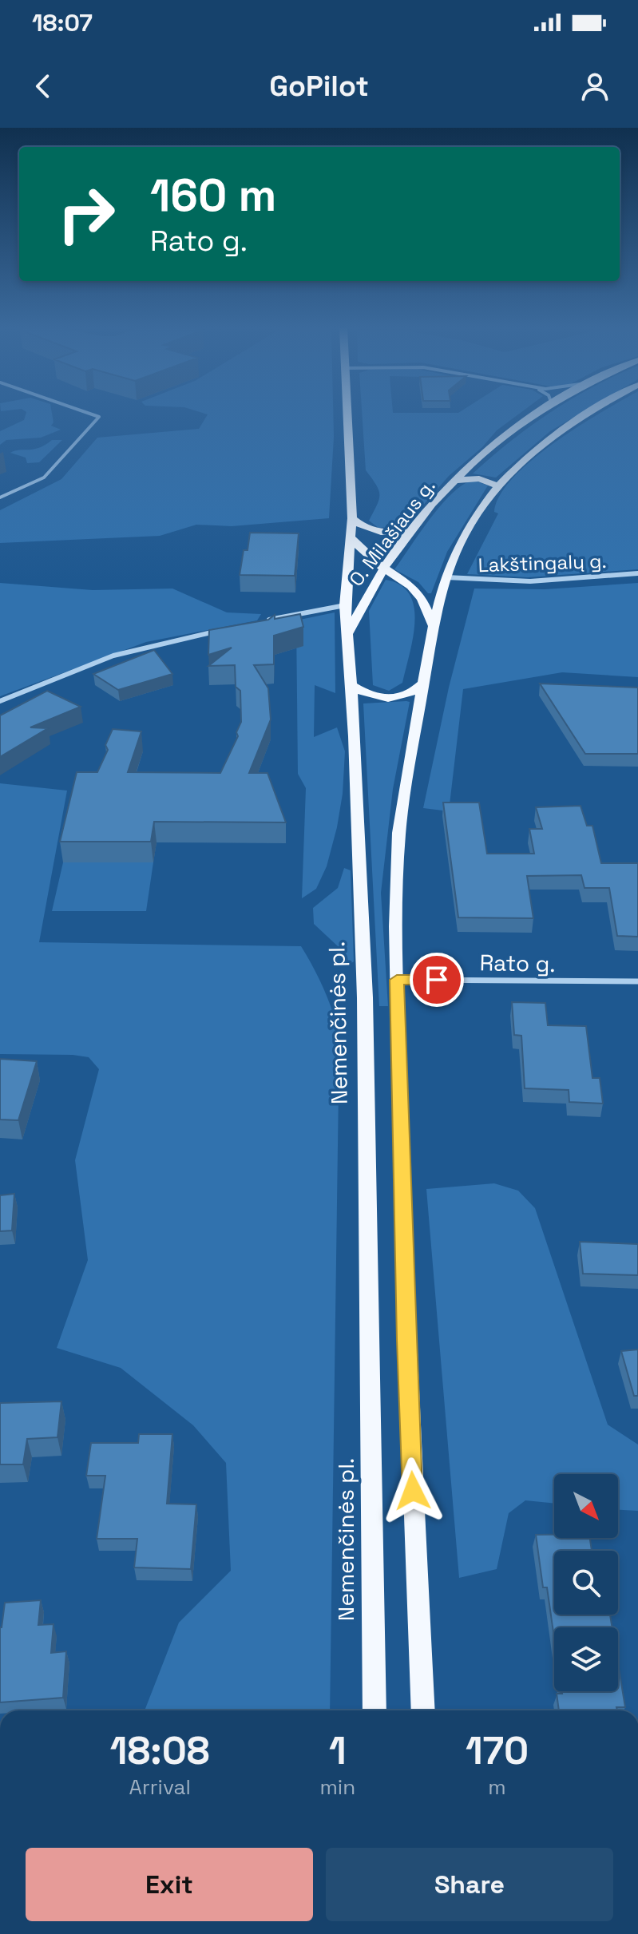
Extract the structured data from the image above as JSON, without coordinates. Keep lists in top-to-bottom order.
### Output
{
  "streets": {
    "main road": ["O. Milašiaus g.", "Nemenčinės pl."],
    "street": ["Lakštingalų g.", "Rato g."]
  },
  "crossings": [
    ["O. Milašiaus g.", "Nemenčinės pl."]
  ],
  "north": "bottom right",
  "page": {
    "status": "18:07",
    "header": "GoPilot",
    "turn": ["160 m", "Rato g."],
    "eta": [
      "18:08",
      "Arrival",
      "1",
      "min",
      "170",
      "m"
    ],
    "buttons": ["Exit", "Share"]
  }
}
